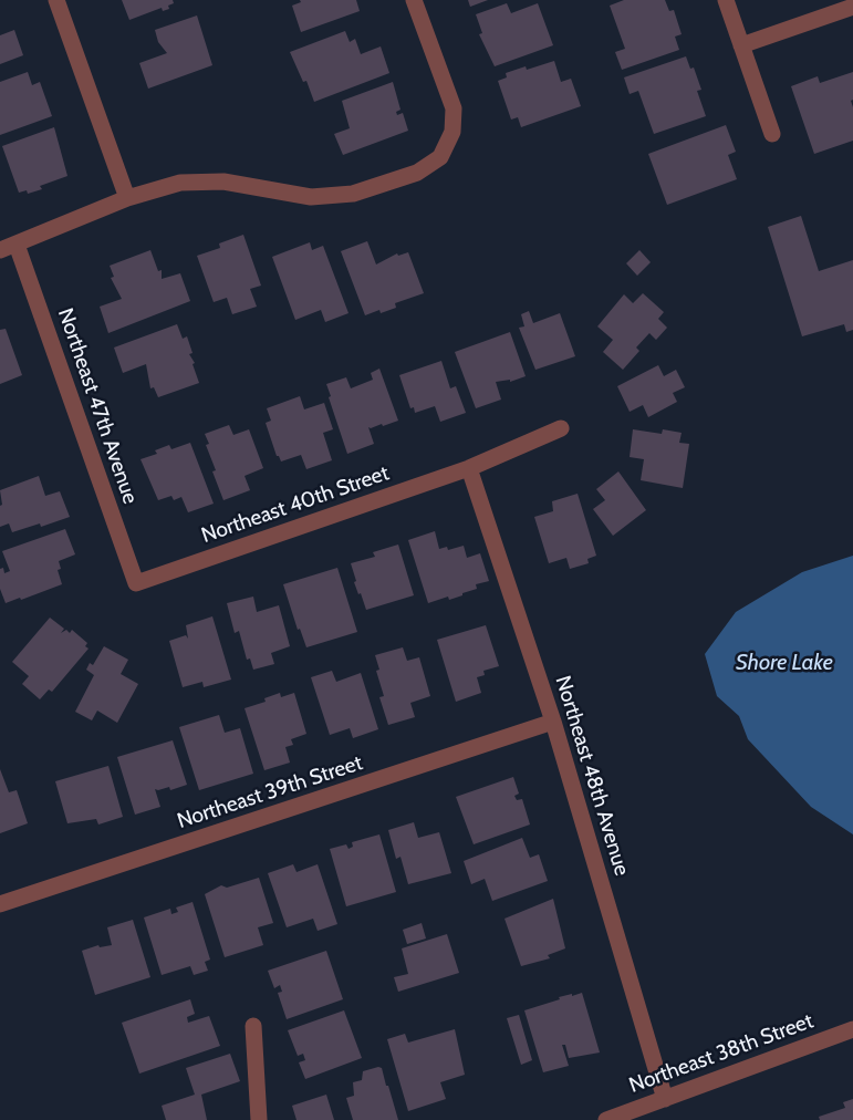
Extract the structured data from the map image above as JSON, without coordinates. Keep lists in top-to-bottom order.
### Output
{
  "streets": {
    "street": [
      "Northeast 47th Avenue",
      "Northeast 40th Street",
      "Northeast 48th Avenue",
      "Northeast 39th Street",
      "Northeast 38th Street"
    ]
  },
  "crossings": [
    ["Northeast 47th Avenue", "Northeast 40th Street"],
    ["Northeast 40th Street", "Northeast 48th Avenue"],
    ["Northeast 48th Avenue", "Northeast 39th Street"],
    ["Northeast 48th Avenue", "Northeast 38th Street"]
  ],
  "water": ["Shore Lake"]
}
